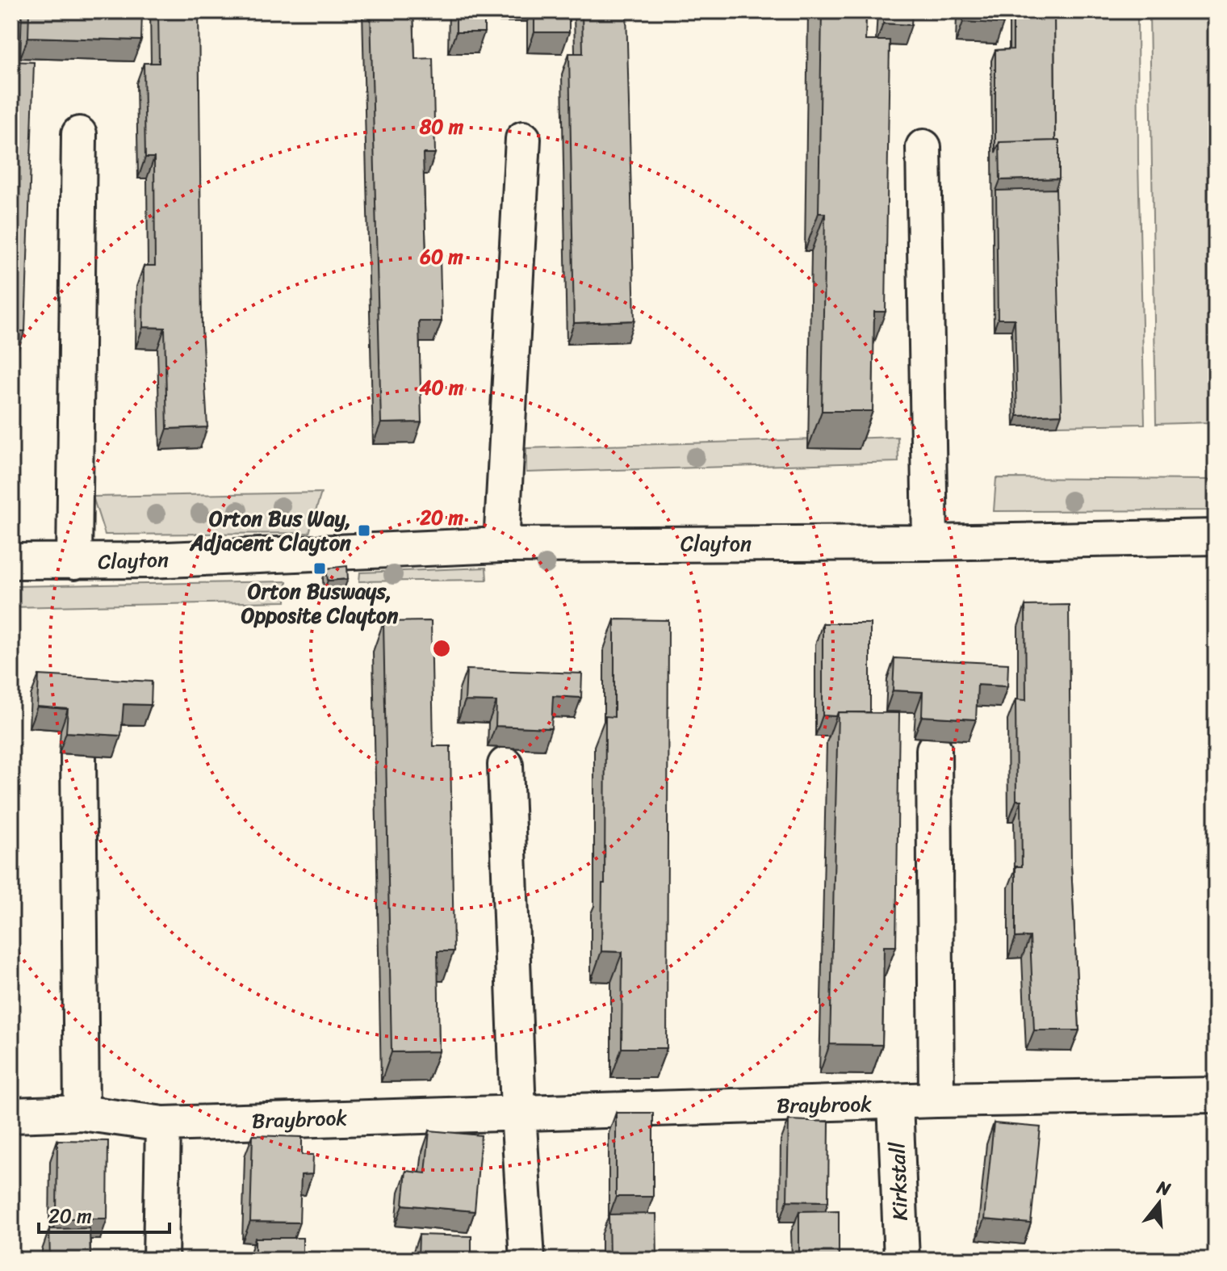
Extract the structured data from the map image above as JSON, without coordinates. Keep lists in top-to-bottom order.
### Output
{
  "streets": {
    "street": ["Clayton", "Braybrook", "Kirkstall"]
  },
  "crossings": [
    ["Braybrook", "Kirkstall"]
  ],
  "places": {
    "transit": ["Orton Bus Way, Adjacent Clayton", "Orton Busways, Opposite Clayton"]
  },
  "scale_bar": "20 m",
  "north": "top",
  "rings": [
    "80 m",
    "60 m",
    "40 m",
    "20 m"
  ]
}
